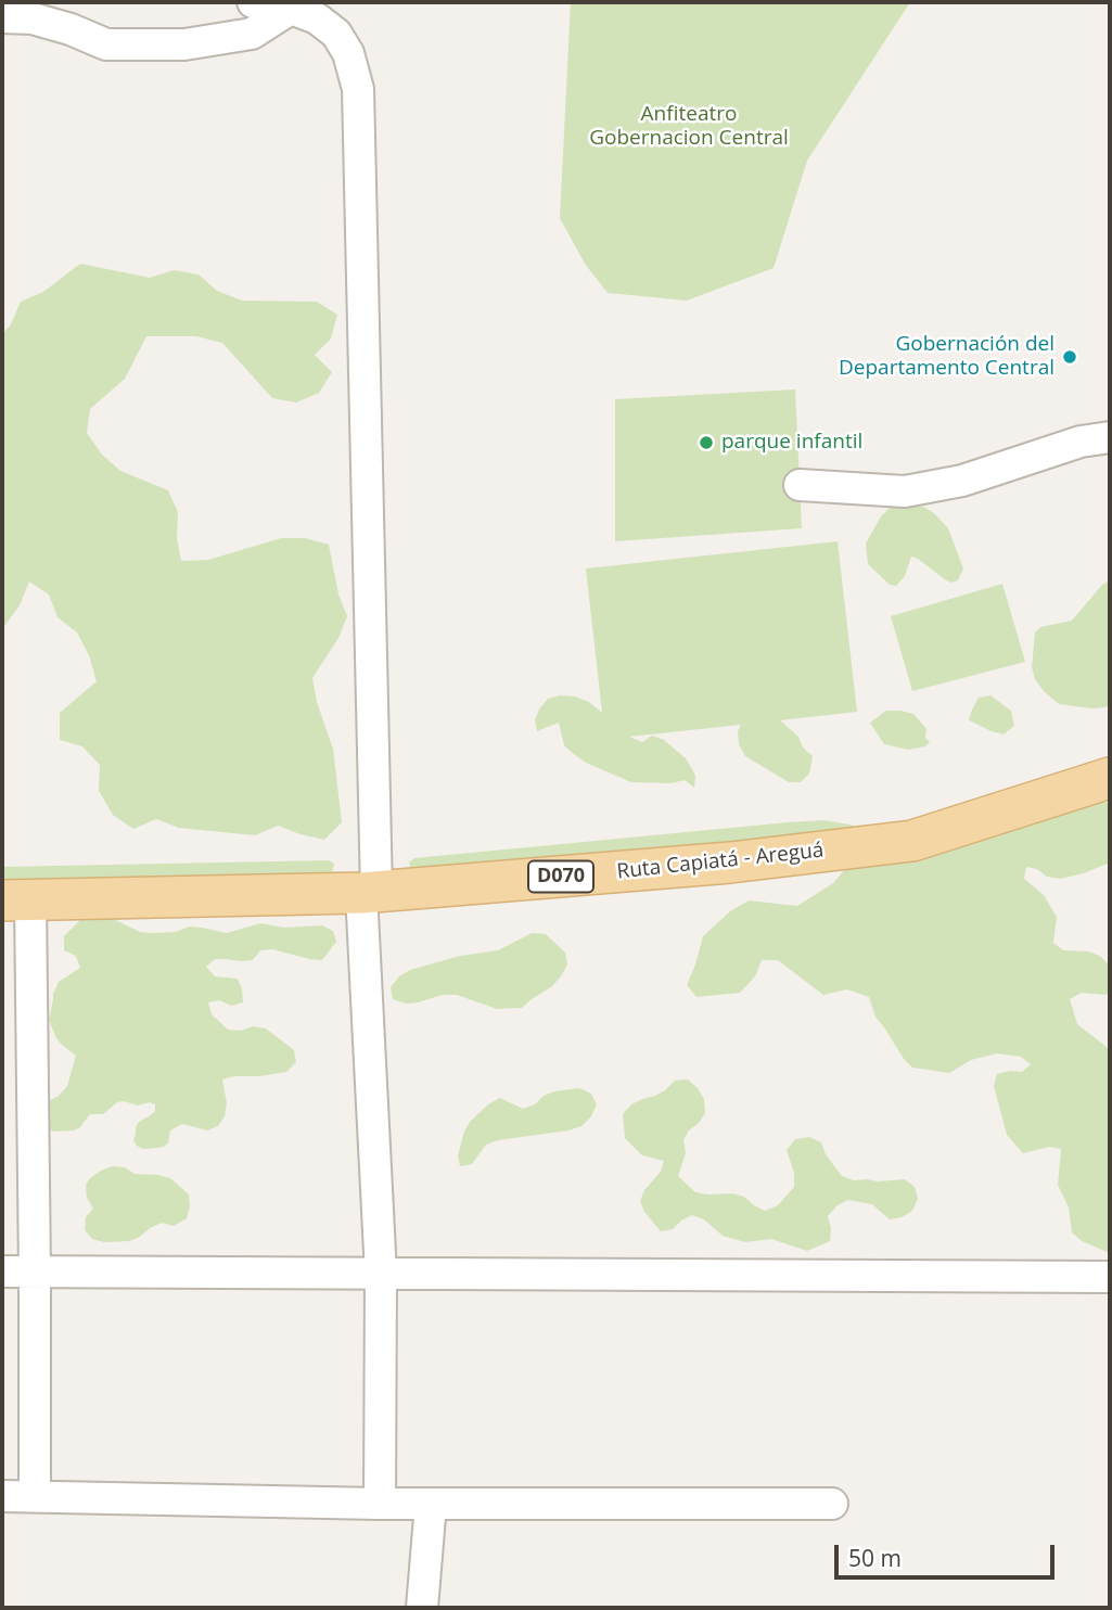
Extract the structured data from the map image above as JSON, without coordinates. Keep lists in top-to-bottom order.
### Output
{
  "streets": {
    "main road": ["Ruta Capiatá - Areguá", "D070"]
  },
  "parks": ["Anfiteatro Gobernacion Central"],
  "places": ["Gobernación del Departamento Central", "parque infantil"],
  "scale_bar": "50 m"
}
